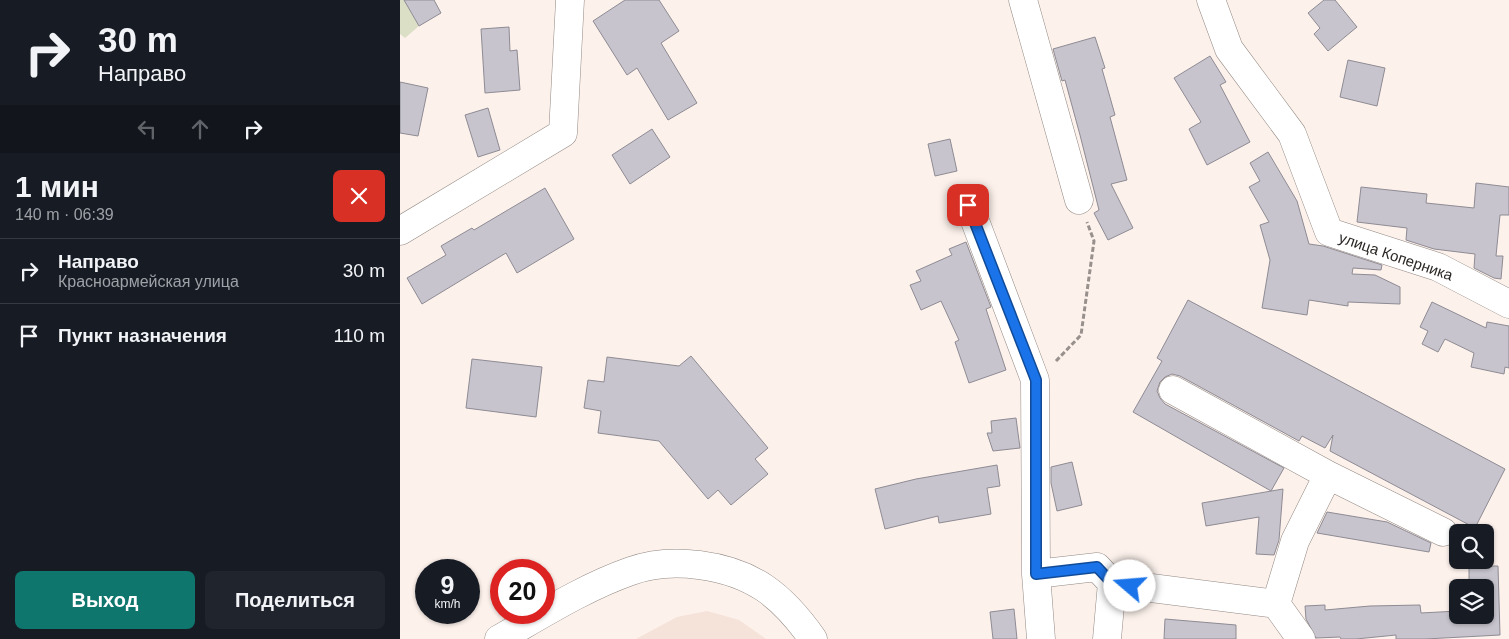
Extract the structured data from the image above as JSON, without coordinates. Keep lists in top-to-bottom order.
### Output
{
  "streets": {
    "street": ["улица Коперника"]
  },
  "page": {
    "turn": ["30 m", "Направо"],
    "heading": ["1 мин", "140 m · 06:39"],
    "list": [
      {
        "name": "Направо",
        "note": "Красноармейская улица",
        "value": "30 m"
      },
      {
        "name": "Пункт назначения",
        "value": "110 m"
      }
    ],
    "speed": "9 km/h",
    "limit": "20",
    "buttons": ["Выход", "Поделиться"]
  }
}
